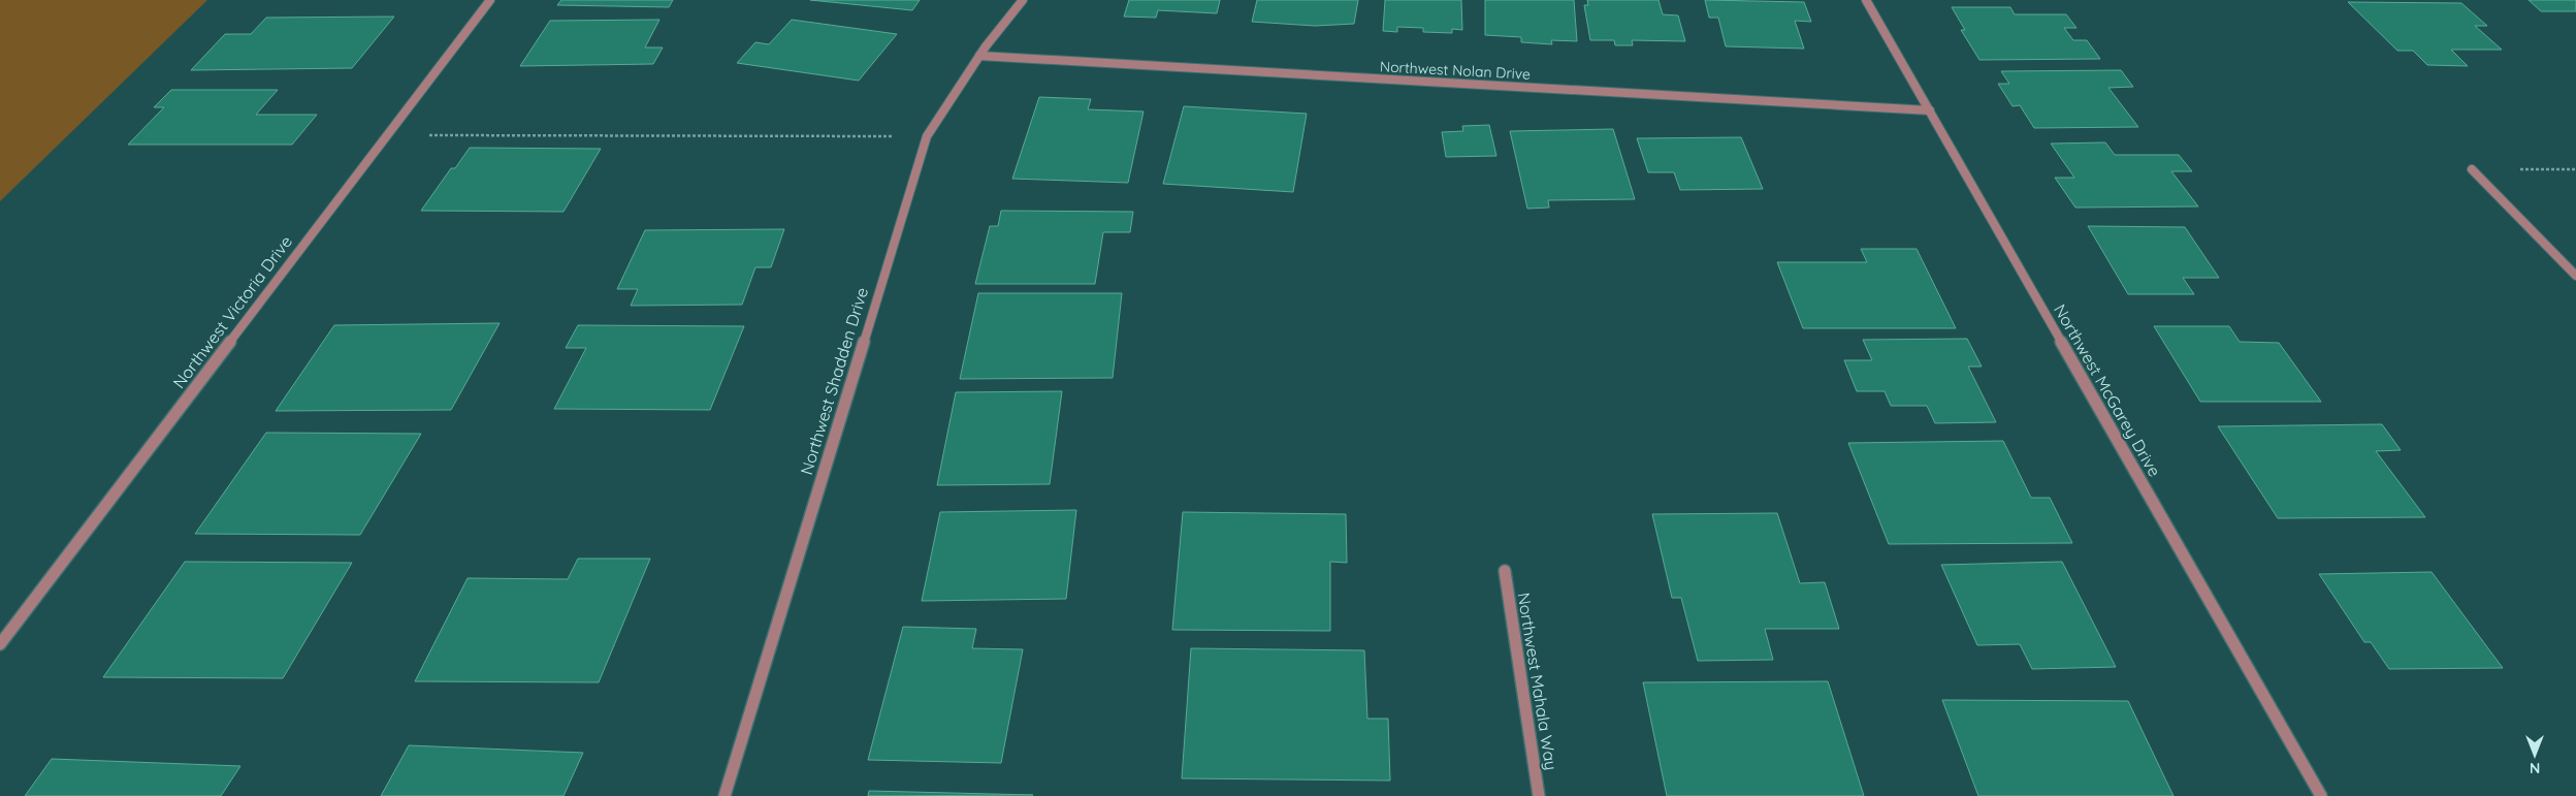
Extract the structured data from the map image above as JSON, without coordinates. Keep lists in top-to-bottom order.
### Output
{
  "streets": {
    "street": [
      "Northwest Nolan Drive",
      "Northwest Victoria Drive",
      "Northwest Shadden Drive",
      "Northwest McGarey Drive",
      "Northwest Mahala Way"
    ]
  },
  "crossings": [
    ["Northwest Nolan Drive", "Northwest Shadden Drive"],
    ["Northwest Nolan Drive", "Northwest McGarey Drive"]
  ],
  "north": "bottom"
}
